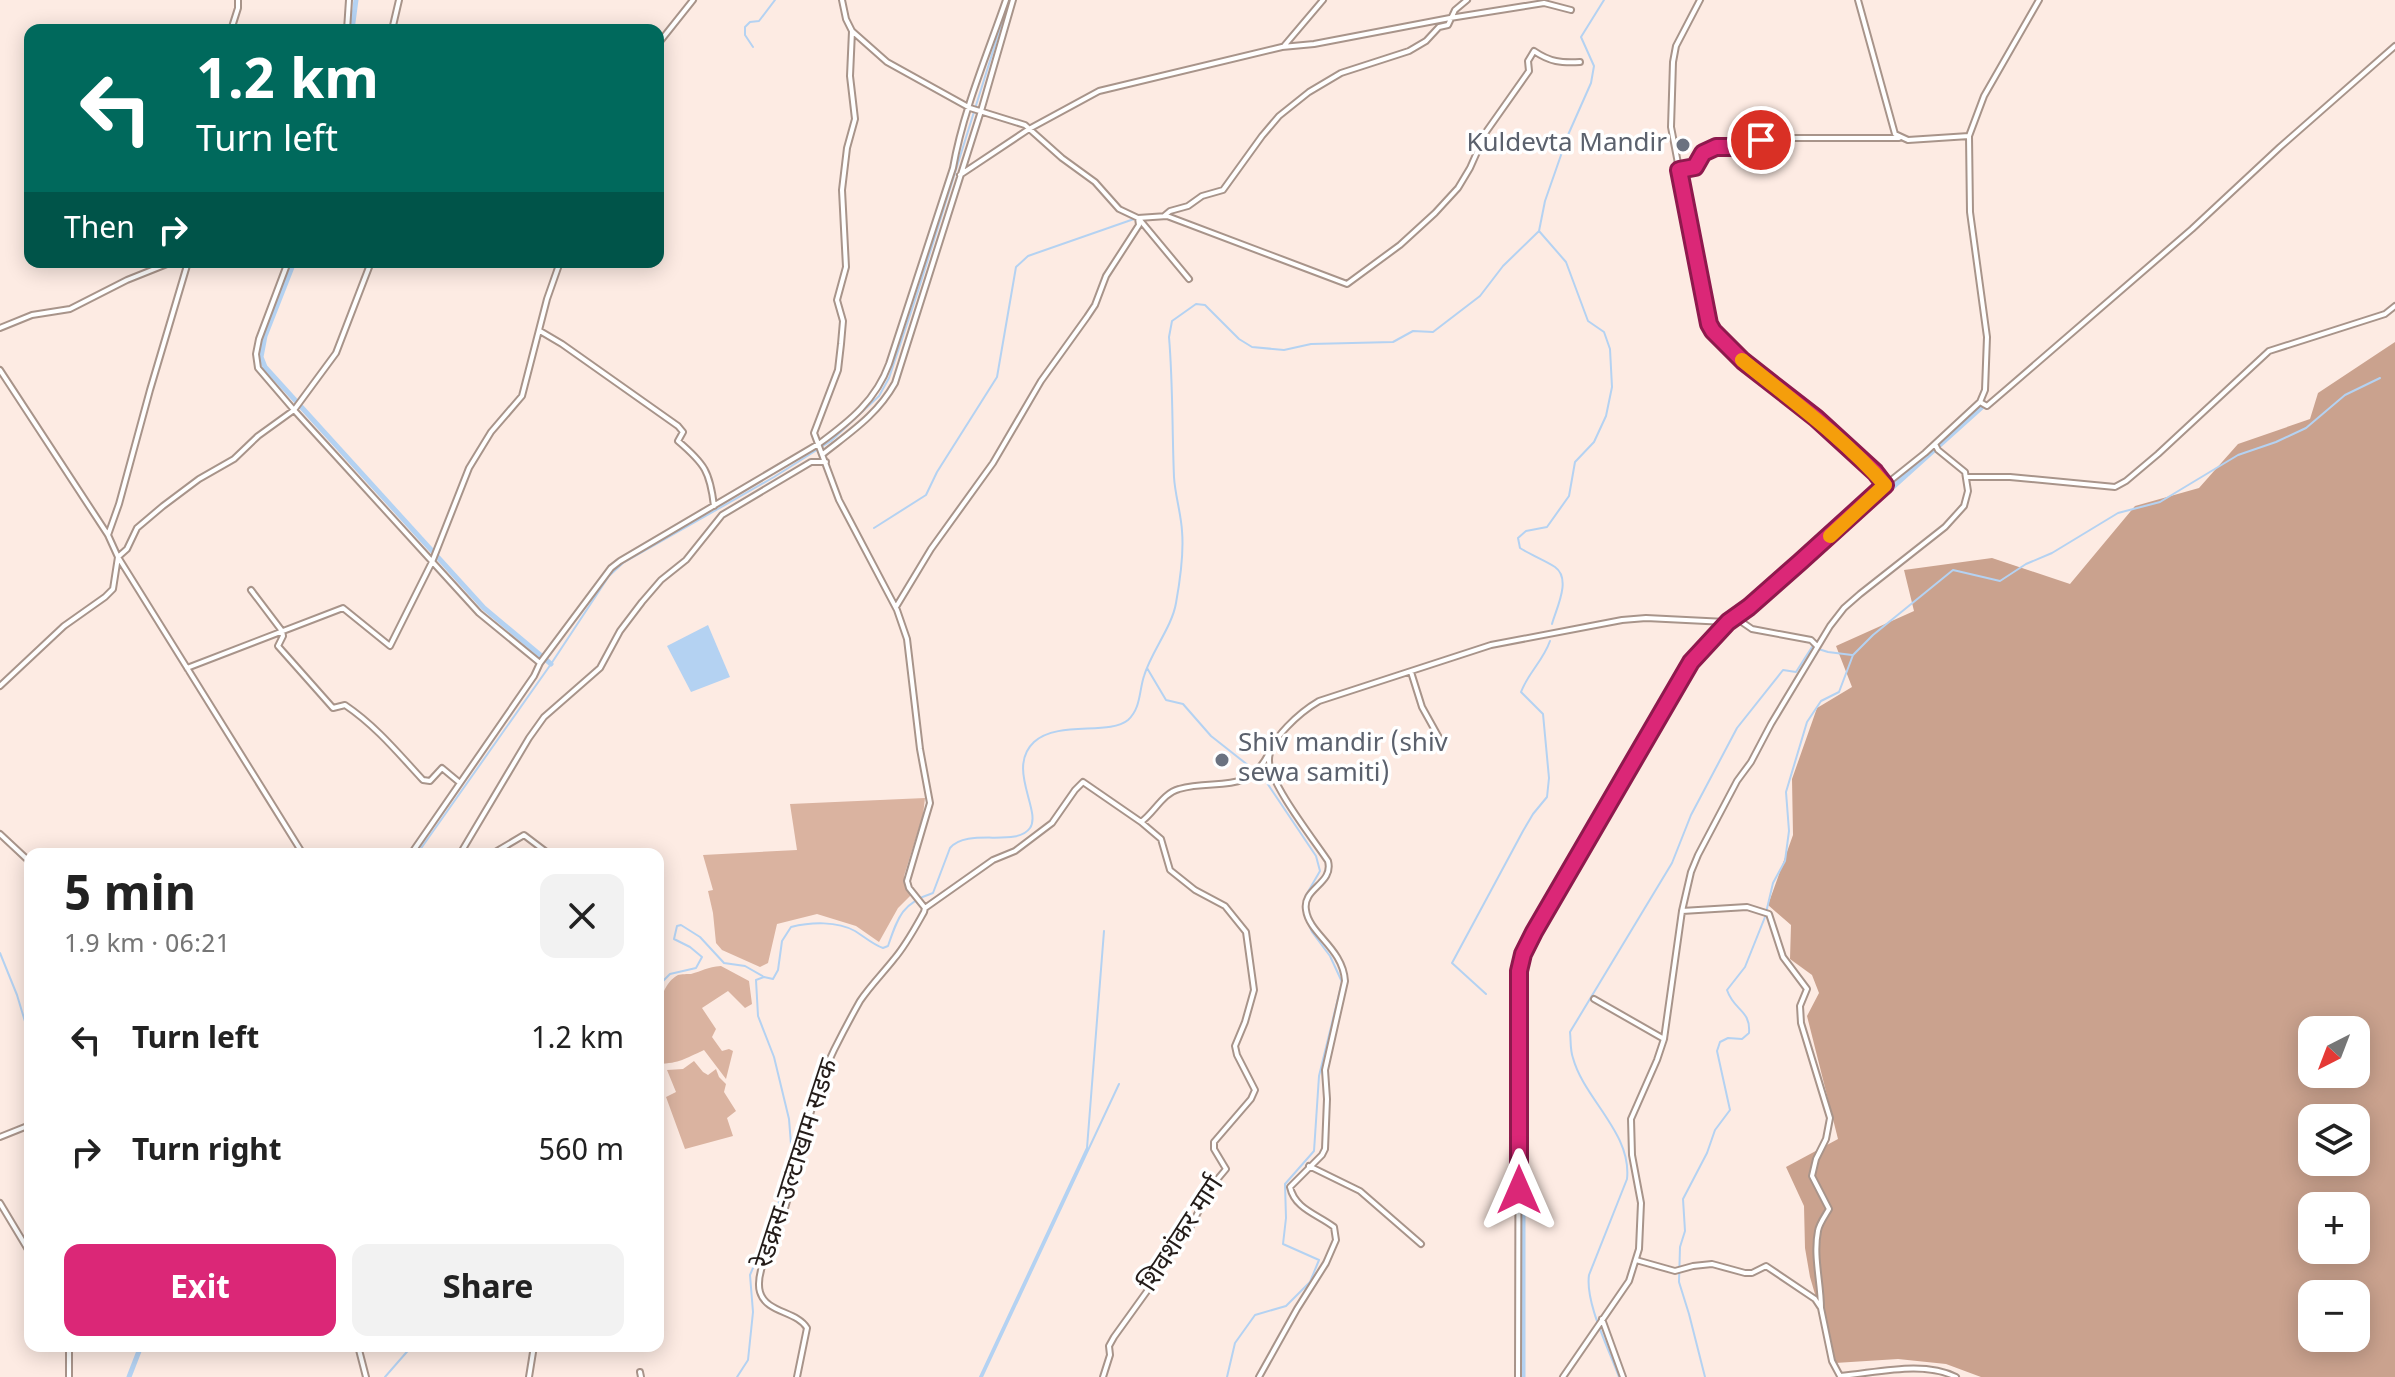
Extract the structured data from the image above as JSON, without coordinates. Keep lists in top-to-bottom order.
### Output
{
  "streets": {
    "street": ["रेडक्रस-उल्टाखाम सडक", "शिवशंकर मार्ग"]
  },
  "places": ["Kuldevta Mandir", "Shiv mandir (shiv sewa samiti)"],
  "north": "bottom left",
  "page": {
    "turn": ["1.2 km", "Turn left"],
    "then": "Then",
    "heading": ["5 min", "1.9 km · 06:21"],
    "list": [
      {
        "name": "Turn left",
        "value": "1.2 km"
      },
      {
        "name": "Turn right",
        "value": "560 m"
      }
    ],
    "map_buttons": ["+", "−"],
    "buttons": ["Exit", "Share"]
  }
}
